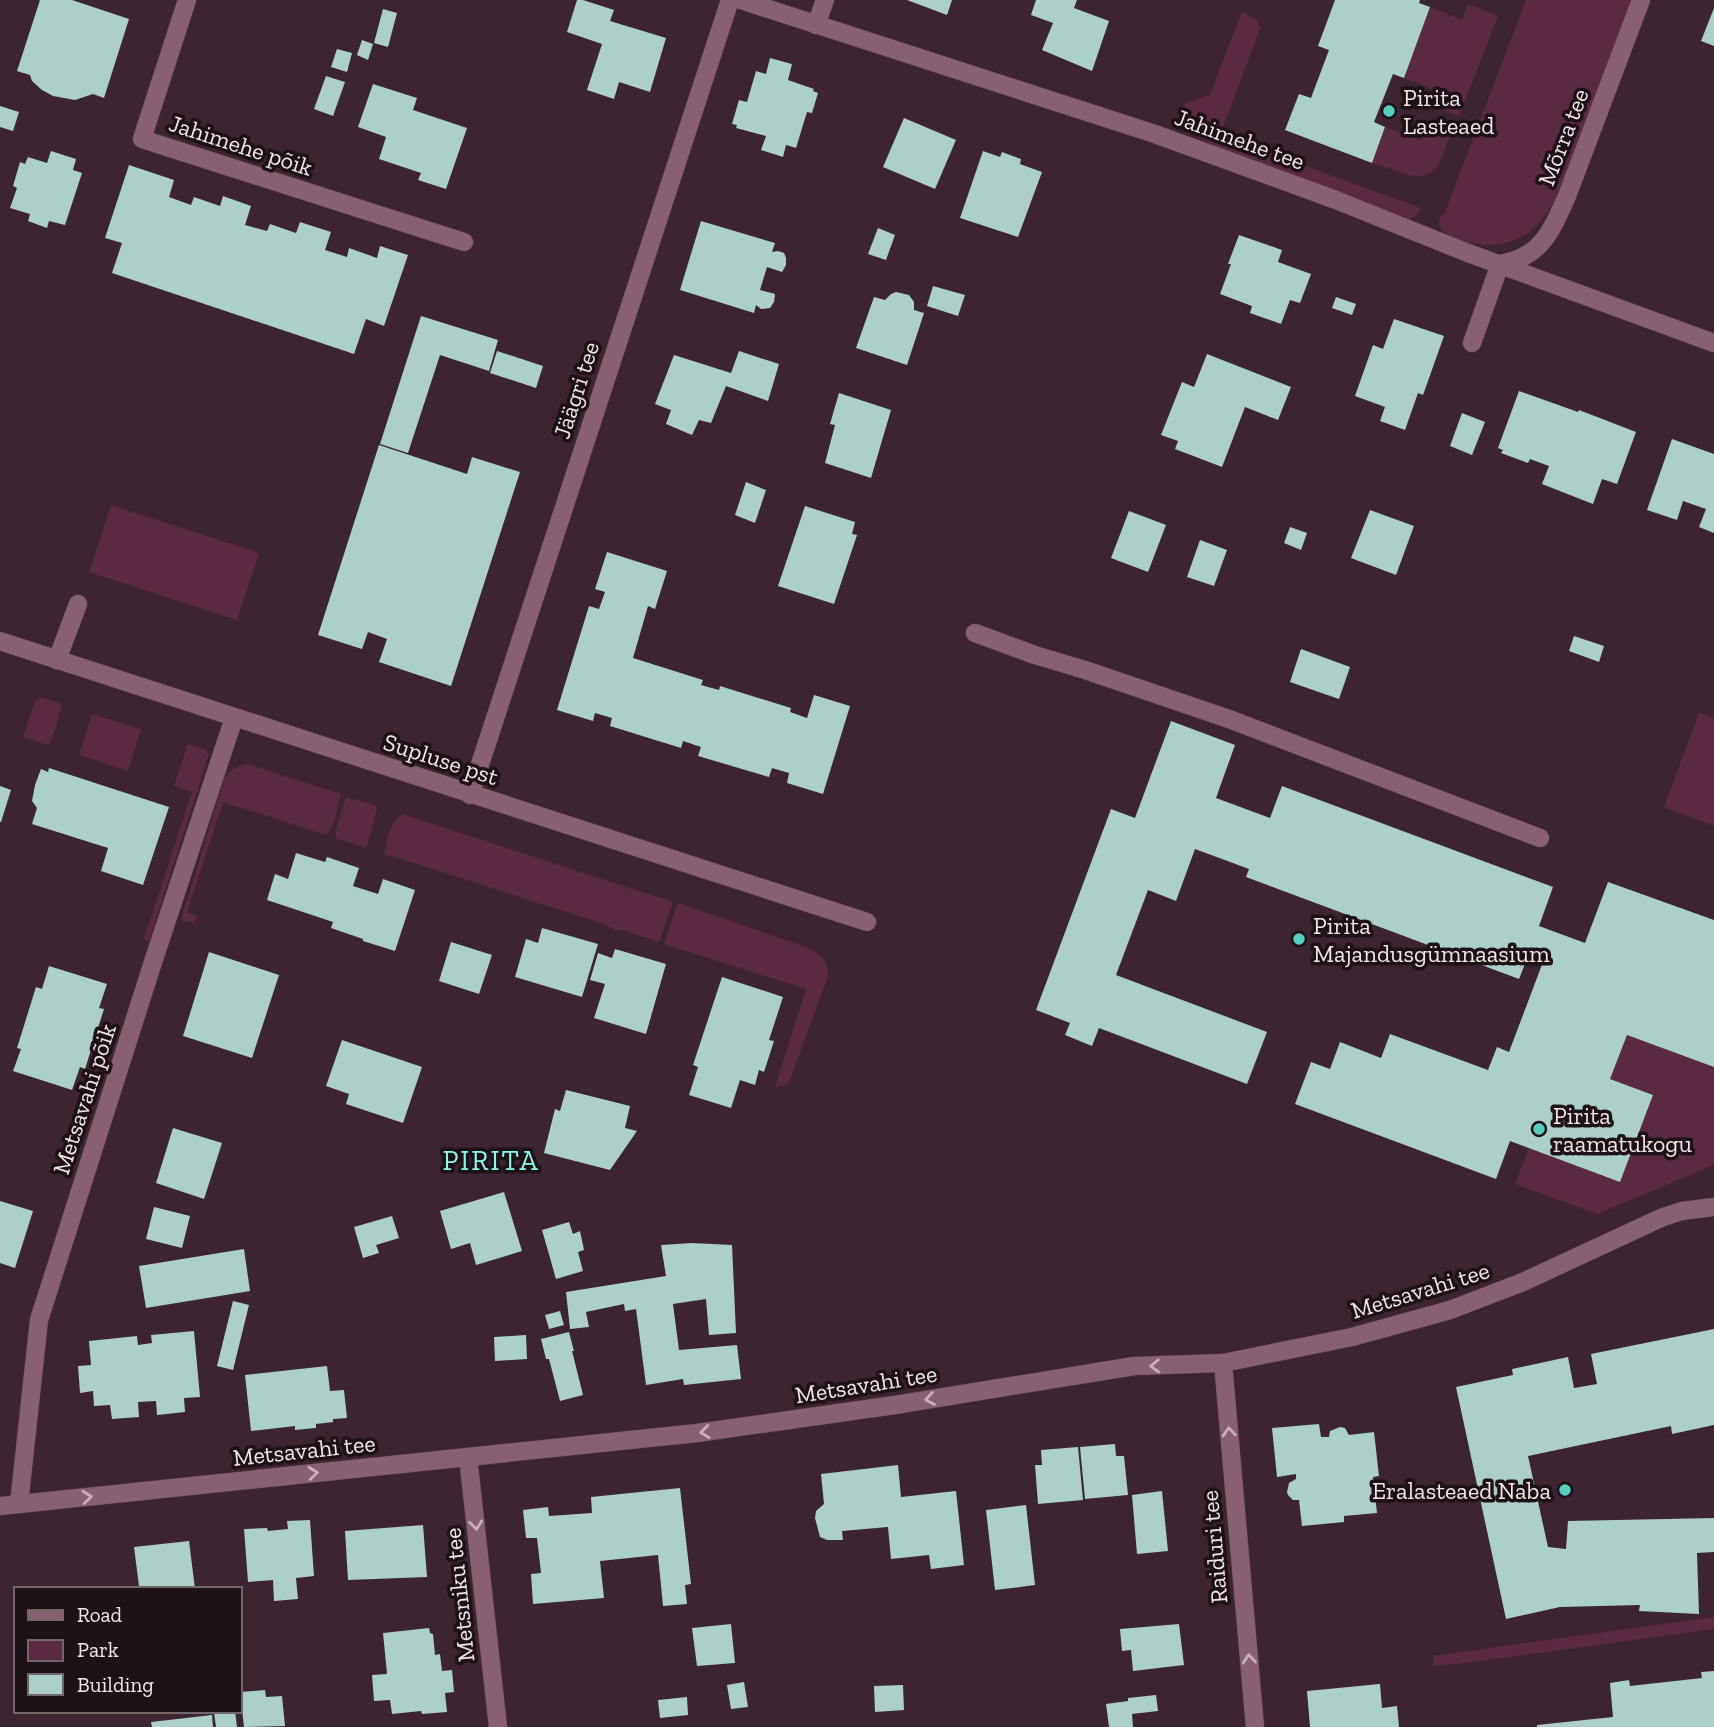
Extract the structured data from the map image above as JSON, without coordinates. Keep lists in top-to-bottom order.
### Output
{
  "streets": {
    "street": [
      "Mõrra tee",
      "Jahimehe tee",
      "Jahimehe põik",
      "Jäägri tee",
      "Supluse pst",
      "Metsavahi põik",
      "Metsavahi tee",
      "Raiduri tee",
      "Metsniku tee"
    ]
  },
  "crossings": [
    ["Mõrra tee", "Jahimehe tee"],
    ["Jäägri tee", "Supluse pst"],
    ["Supluse pst", "Metsavahi põik"],
    ["Metsavahi põik", "Metsavahi tee"],
    ["Metsavahi tee", "Raiduri tee"],
    ["Metsavahi tee", "Metsniku tee"]
  ],
  "one_way": ["Raiduri tee", "Metsniku tee"],
  "districts": ["PIRITA"],
  "places": [
    "Pirita Lasteaed",
    "Pirita Majandusgümnaasium",
    "Pirita raamatukogu",
    "Eralasteaed Naba"
  ],
  "legend": ["Road", "Park", "Building"]
}
